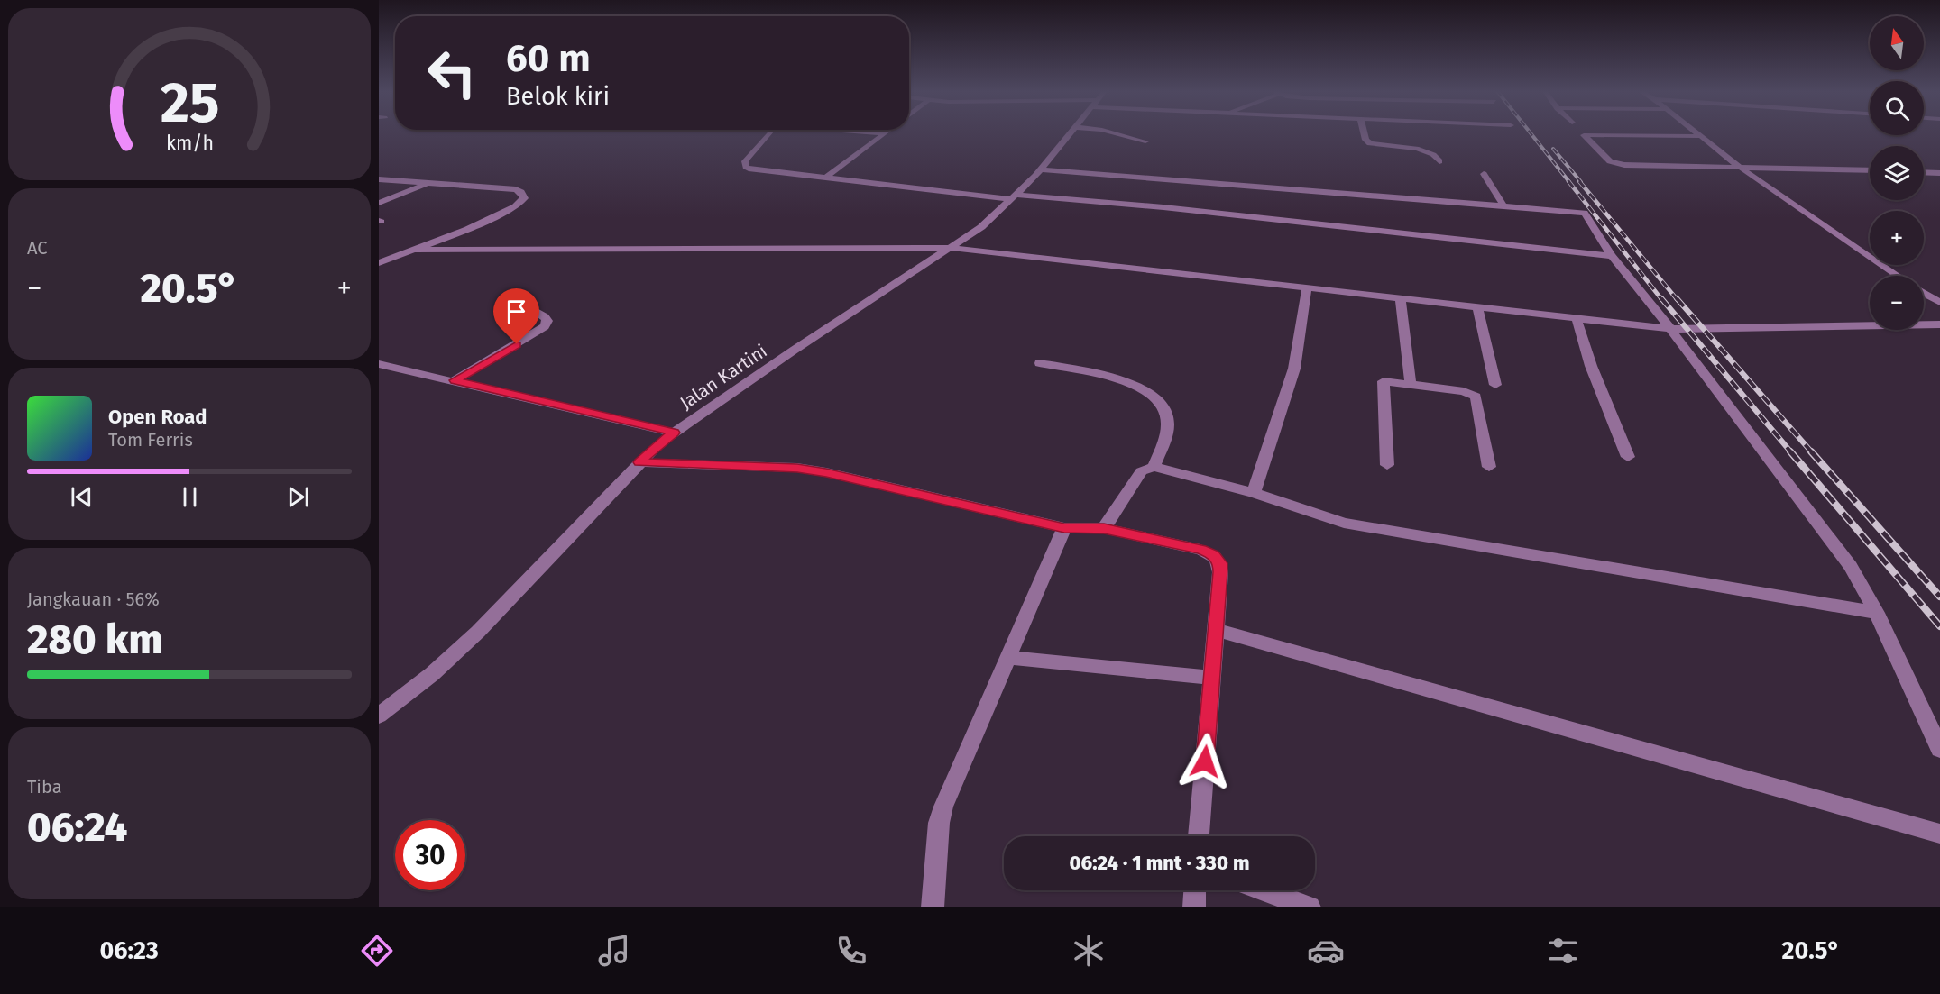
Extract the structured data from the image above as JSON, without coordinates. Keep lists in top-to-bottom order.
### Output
{
  "streets": {
    "street": ["Jalan Kartini"]
  },
  "north": "top",
  "page": {
    "map_buttons": ["+", "−"],
    "turn": ["60 m", "Belok kiri"],
    "tile": [
      "AC",
      ["Jangkauan · 56%", "280 km"],
      ["Tiba", "06:24"]
    ],
    "heat": ["−", "20.5°", "+"],
    "song": ["Open Road", "Tom Ferris"],
    "limit": "30",
    "trip": "06:24 · 1 mnt · 330 m",
    "tabs": ["06:23", "20.5°"],
    "gauge": ["25", "km/h"]
  }
}
